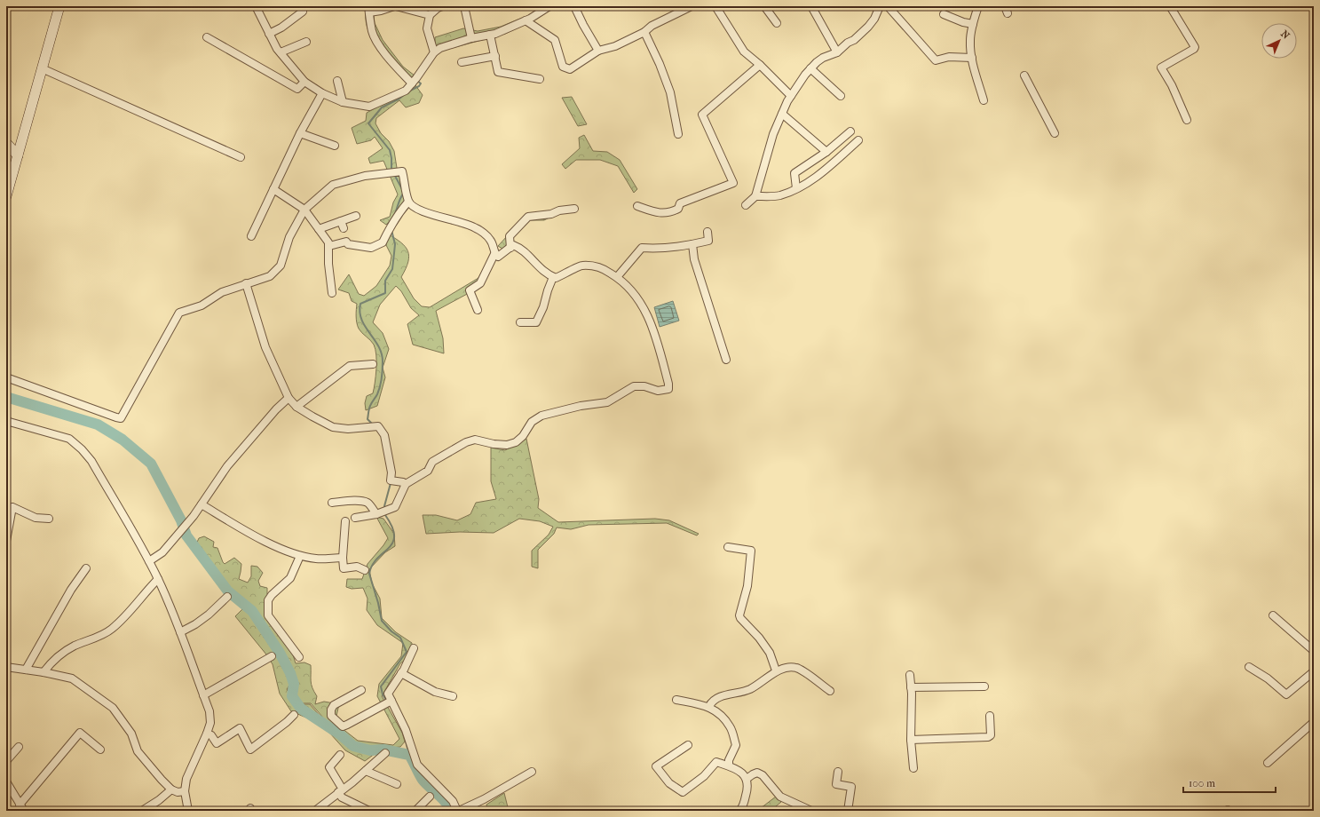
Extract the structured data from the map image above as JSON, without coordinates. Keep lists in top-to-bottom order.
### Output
{
  "scale_bar": "100 m",
  "north": "top right"
}
